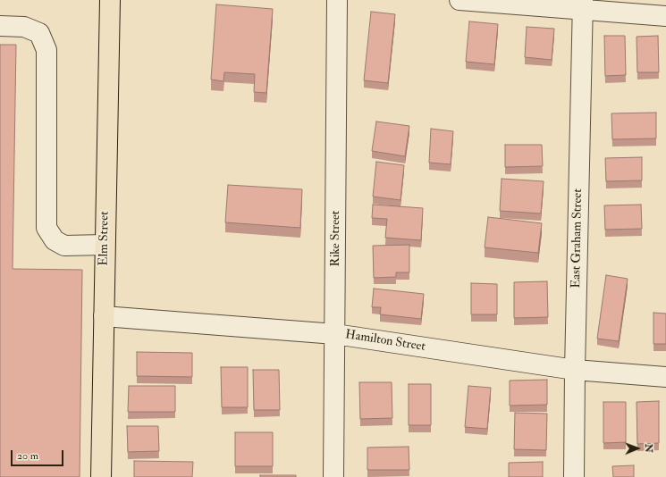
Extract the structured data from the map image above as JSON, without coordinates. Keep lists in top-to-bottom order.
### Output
{
  "streets": {
    "main road": ["Elm Street"],
    "street": ["Rike Street", "East Graham Street", "Hamilton Street"]
  },
  "crossings": [
    ["Elm Street", "Hamilton Street"],
    ["Rike Street", "Hamilton Street"],
    ["East Graham Street", "Hamilton Street"]
  ],
  "scale_bar": "20 m",
  "north": "right"
}
